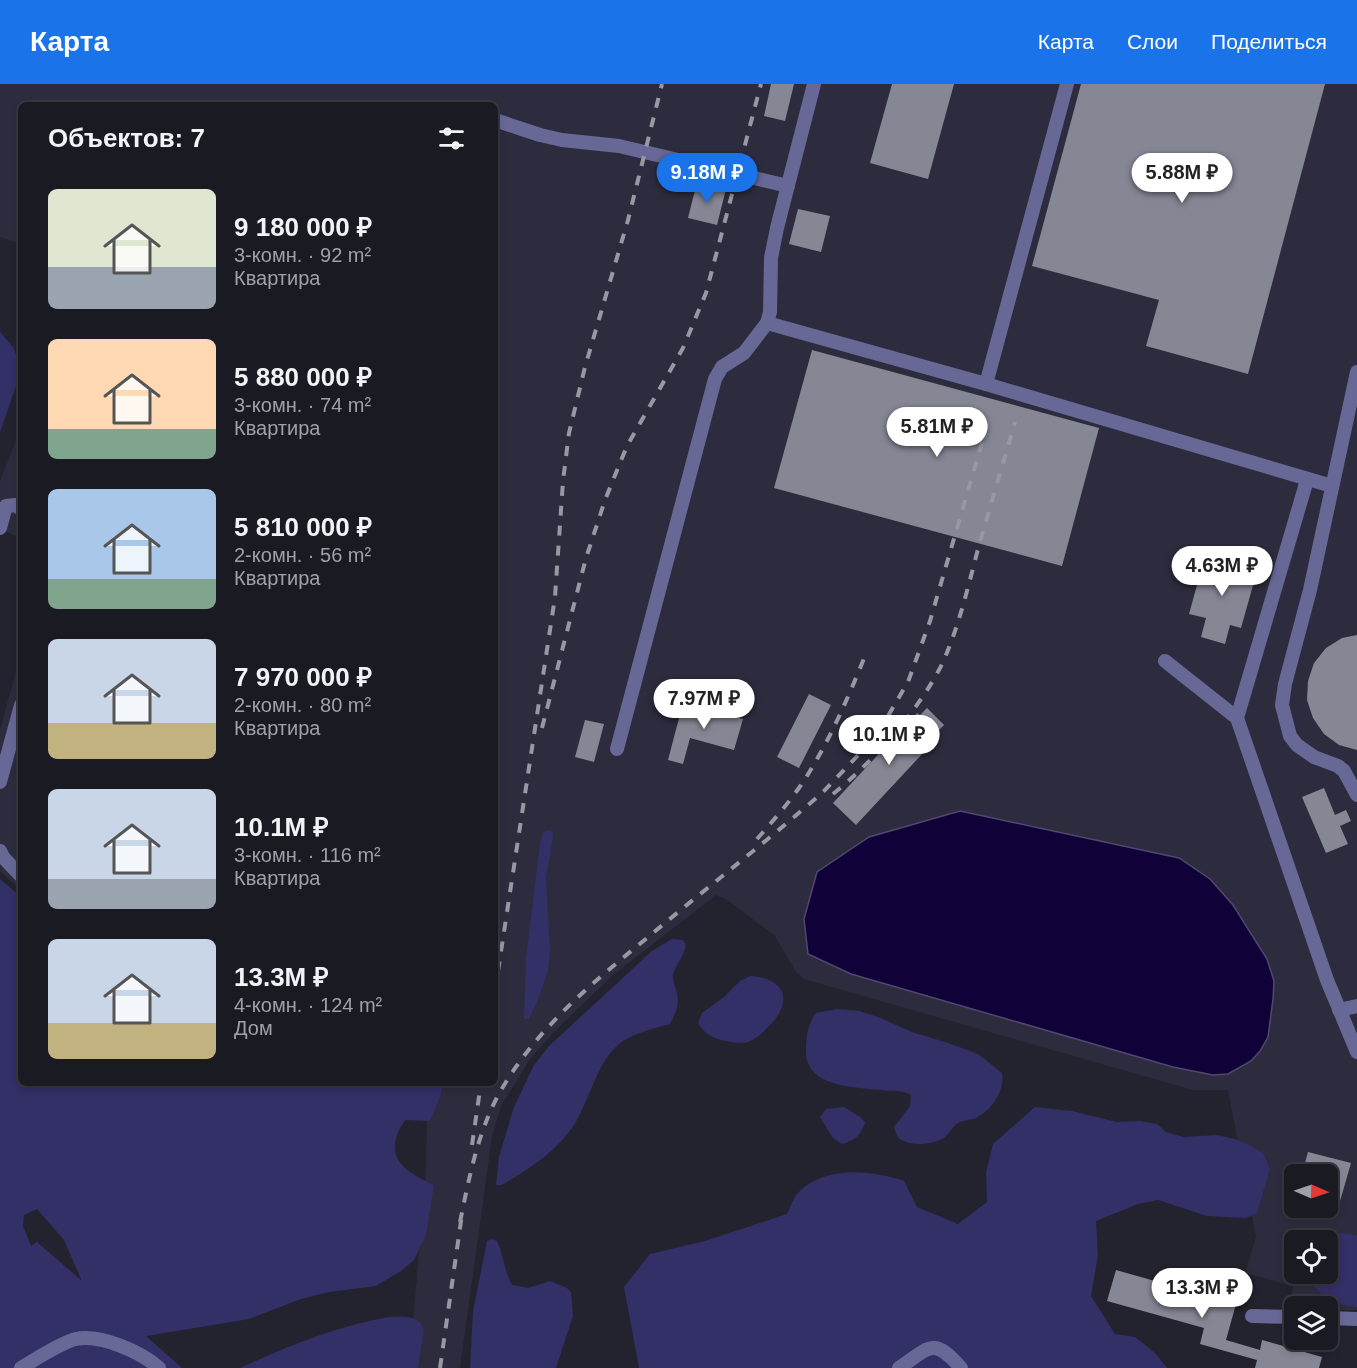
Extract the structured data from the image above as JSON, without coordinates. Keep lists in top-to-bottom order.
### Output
{
  "north": "right",
  "page": {
    "header": "Карта",
    "nav": ["Карта", "Слои", "Поделиться"],
    "heading": "Объектов: 7",
    "price": [
      "9.18M ₽",
      "5.88M ₽",
      "5.81M ₽",
      "4.63M ₽",
      "7.97M ₽",
      "10.1M ₽",
      "13.3M ₽"
    ],
    "list": [
      {
        "name": "9 180 000 ₽",
        "note": "3-комн. · 92 m² · Квартира"
      },
      {
        "name": "5 880 000 ₽",
        "note": "3-комн. · 74 m² · Квартира"
      },
      {
        "name": "5 810 000 ₽",
        "note": "2-комн. · 56 m² · Квартира"
      },
      {
        "name": "7 970 000 ₽",
        "note": "2-комн. · 80 m² · Квартира"
      },
      {
        "name": "10.1M ₽",
        "note": "3-комн. · 116 m² · Квартира"
      },
      {
        "name": "13.3M ₽",
        "note": "4-комн. · 124 m² · Дом"
      }
    ]
  }
}
